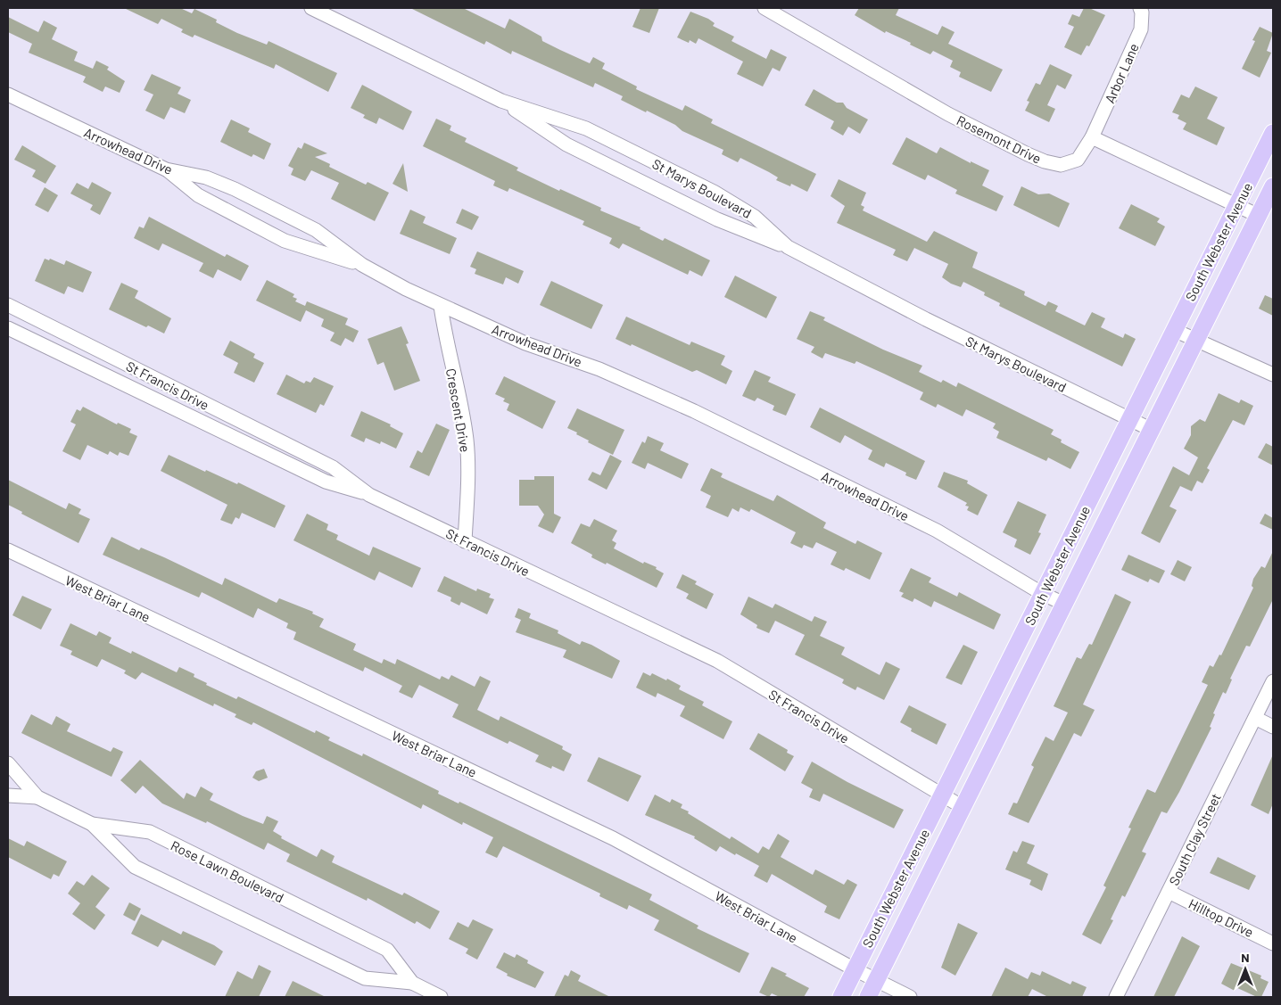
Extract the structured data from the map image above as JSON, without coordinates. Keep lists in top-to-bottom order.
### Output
{
  "streets": {
    "main road": ["South Webster Avenue"],
    "street": [
      "Arbor Lane",
      "Rosemont Drive",
      "Arrowhead Drive",
      "St Marys Boulevard",
      "St Francis Drive",
      "Crescent Drive",
      "West Briar Lane",
      "South Clay Street",
      "Rose Lawn Boulevard",
      "Hilltop Drive"
    ]
  },
  "crossings": [
    ["Arbor Lane", "Rosemont Drive"],
    ["Arrowhead Drive", "South Webster Avenue"],
    ["Arrowhead Drive", "Crescent Drive"],
    ["St Marys Boulevard", "South Webster Avenue"],
    ["South Webster Avenue", "St Francis Drive"],
    ["South Webster Avenue", "West Briar Lane"],
    ["St Francis Drive", "Crescent Drive"],
    ["South Clay Street", "Hilltop Drive"]
  ],
  "north": "top"
}
